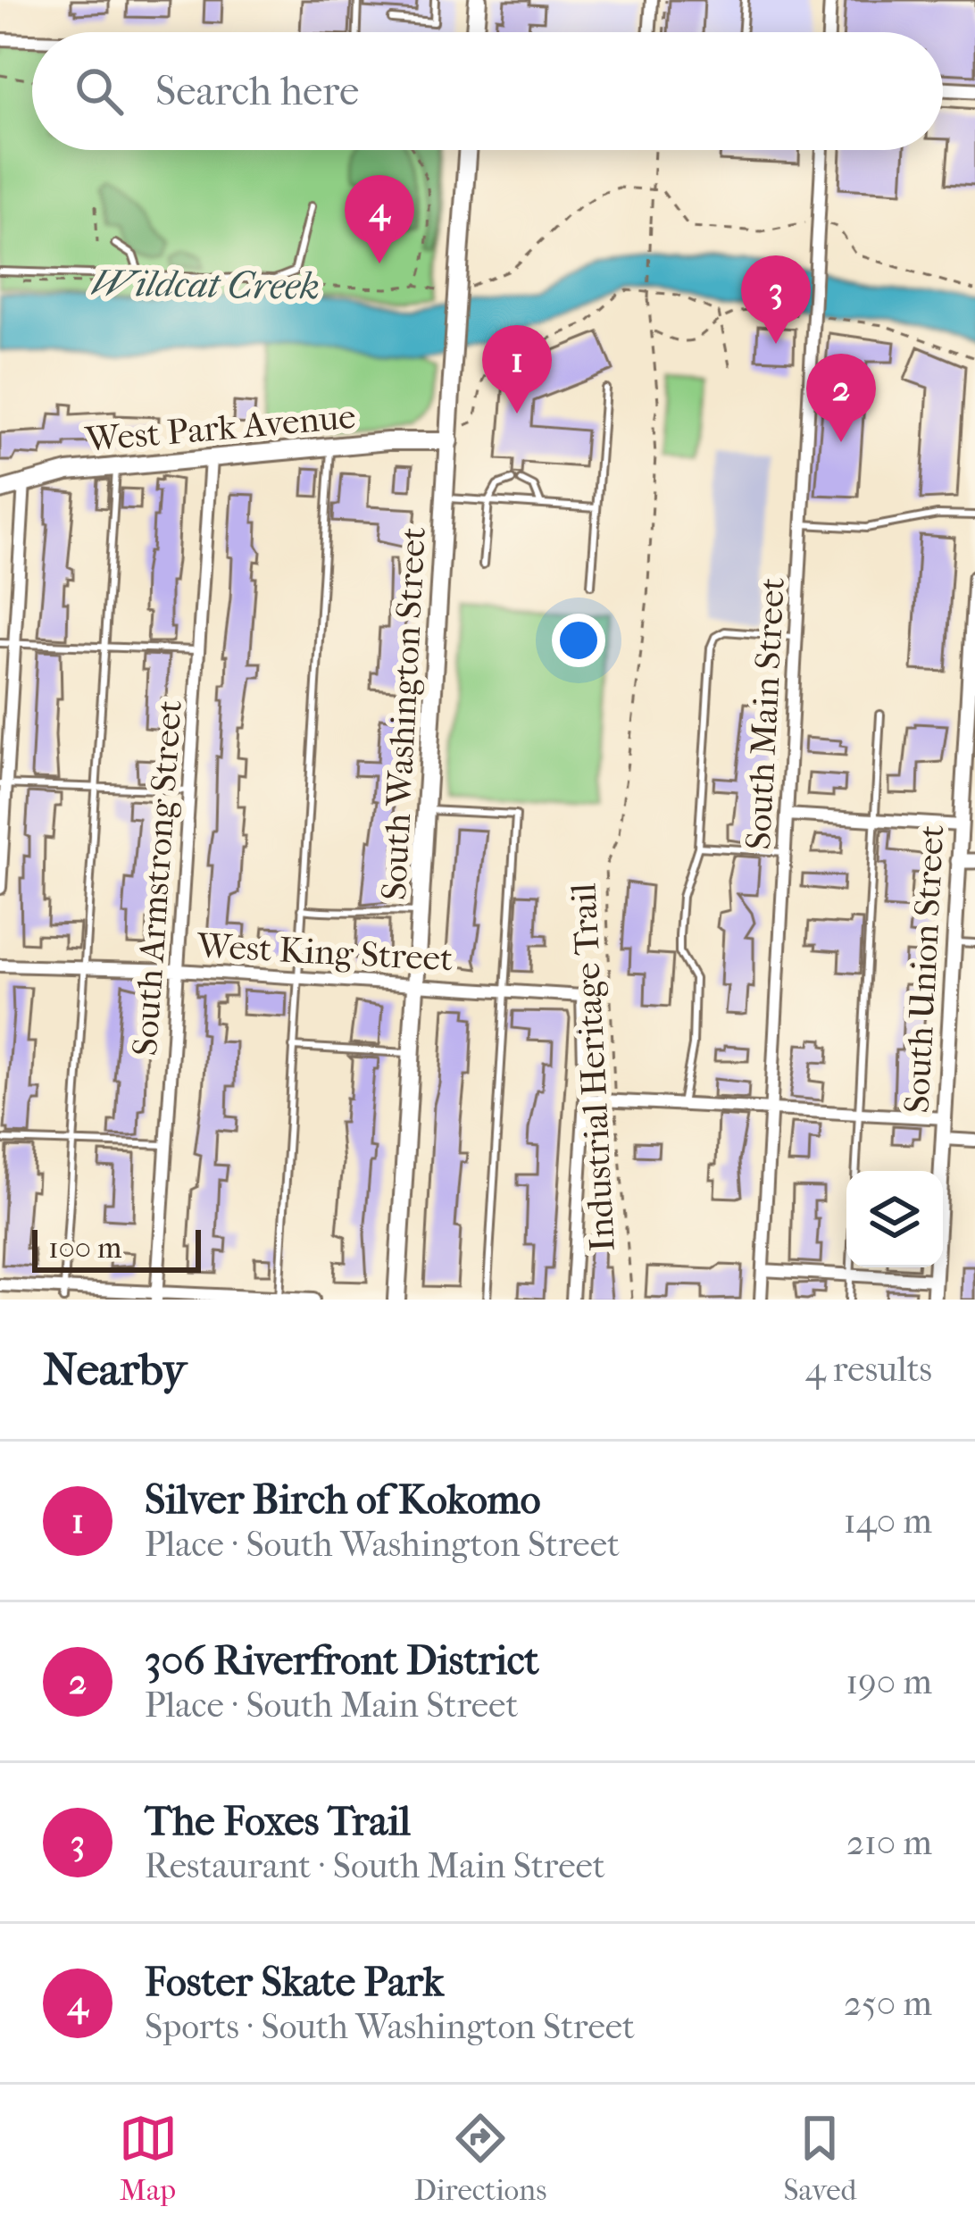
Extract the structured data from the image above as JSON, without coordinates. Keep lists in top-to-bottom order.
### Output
{
  "streets": {
    "main road": ["West Park Avenue", "South Washington Street"],
    "street": [
      "South Main Street",
      "South Armstrong Street",
      "West King Street",
      "South Union Street"
    ],
    "path": ["Industrial Heritage Trail"]
  },
  "crossings": [
    ["West Park Avenue", "South Washington Street"],
    ["West Park Avenue", "South Armstrong Street"],
    ["South Washington Street", "West King Street"],
    ["South Armstrong Street", "West King Street"]
  ],
  "water": ["Wildcat Creek"],
  "scale_bar": "100 m",
  "page": {
    "search": "Search here",
    "pins": [
      "4",
      "3",
      "1",
      "2"
    ],
    "scale": "100 m",
    "heading": ["Nearby", "4 results"],
    "list": [
      {
        "mark": "1",
        "name": "Silver Birch of Kokomo",
        "note": "Place · South Washington Street",
        "value": "140 m"
      },
      {
        "mark": "2",
        "name": "306 Riverfront District",
        "note": "Place · South Main Street",
        "value": "190 m"
      },
      {
        "mark": "3",
        "name": "The Foxes Trail",
        "note": "Restaurant · South Main Street",
        "value": "210 m"
      },
      {
        "mark": "4",
        "name": "Foster Skate Park",
        "note": "Sports · South Washington Street",
        "value": "250 m"
      }
    ],
    "nav": ["Map", "Directions", "Saved"]
  }
}
